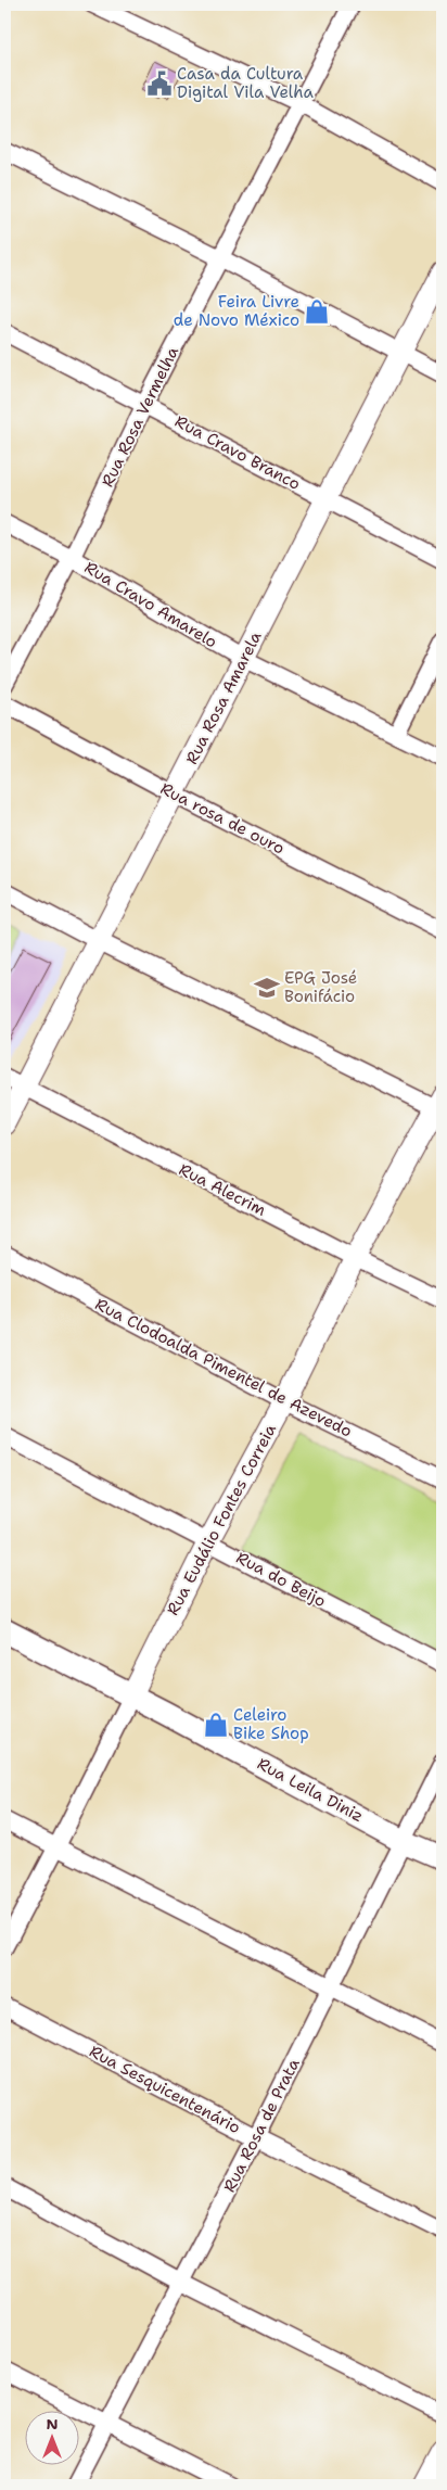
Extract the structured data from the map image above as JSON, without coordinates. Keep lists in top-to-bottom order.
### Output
{
  "streets": {
    "main road": ["Rua Leila Diniz"],
    "street": [
      "Rua Rosa Vermelha",
      "Rua Cravo Branco",
      "Rua Cravo Amarelo",
      "Rua Rosa Amarela",
      "Rua rosa de ouro",
      "Rua Alecrim",
      "Rua Clodoalda Pimentel de Azevedo",
      "Rua Eudálio Fontes Correia",
      "Rua do Beijo",
      "Rua Sesquicentenário",
      "Rua Rosa de Prata"
    ]
  },
  "crossings": [
    ["Rua Rosa Vermelha", "Rua Cravo Branco"],
    ["Rua Rosa Vermelha", "Rua Cravo Amarelo"],
    ["Rua Cravo Branco", "Rua Rosa Amarela"],
    ["Rua Cravo Amarelo", "Rua Rosa Amarela"],
    ["Rua Rosa Amarela", "Rua rosa de ouro"],
    ["Rua Rosa Amarela", "Rua Alecrim"],
    ["Rua Alecrim", "Rua Eudálio Fontes Correia"],
    ["Rua Clodoalda Pimentel de Azevedo", "Rua Eudálio Fontes Correia"],
    ["Rua Eudálio Fontes Correia", "Rua do Beijo"],
    ["Rua Eudálio Fontes Correia", "Rua Leila Diniz"],
    ["Rua Leila Diniz", "Rua Rosa de Prata"],
    ["Rua Sesquicentenário", "Rua Rosa de Prata"]
  ],
  "places": {
    "public building": ["Casa da Cultura Digital Vila Velha"],
    "shop": ["Feira Livre de Novo México", "Celeiro Bike Shop"],
    "school or university": ["EPG José Bonifácio"]
  },
  "north": "top"
}
